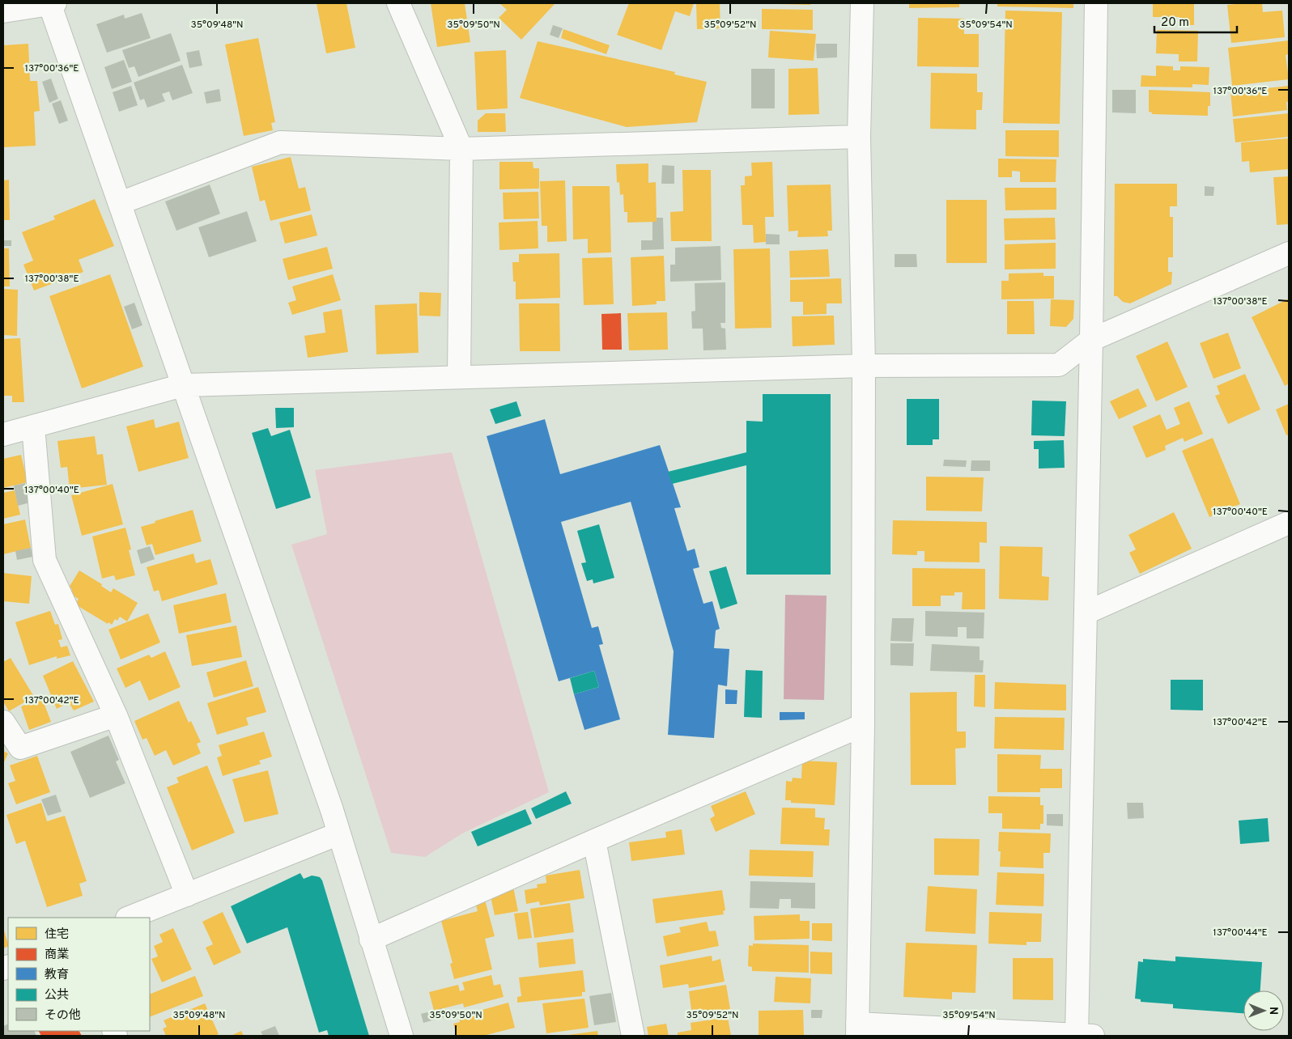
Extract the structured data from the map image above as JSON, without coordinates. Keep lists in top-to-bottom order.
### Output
{
  "legend": [
    "住宅",
    "商業",
    "教育",
    "公共",
    "その他"
  ],
  "scale_bar": "20 m",
  "north": "right",
  "coordinates": [
    "35°09'48\"N",
    "35°09'50\"N",
    "35°09'52\"N",
    "35°09'54\"N",
    "137°00'36\"E",
    "137°00'38\"E",
    "137°00'40\"E",
    "137°00'42\"E",
    "137°00'44\"E"
  ]
}
